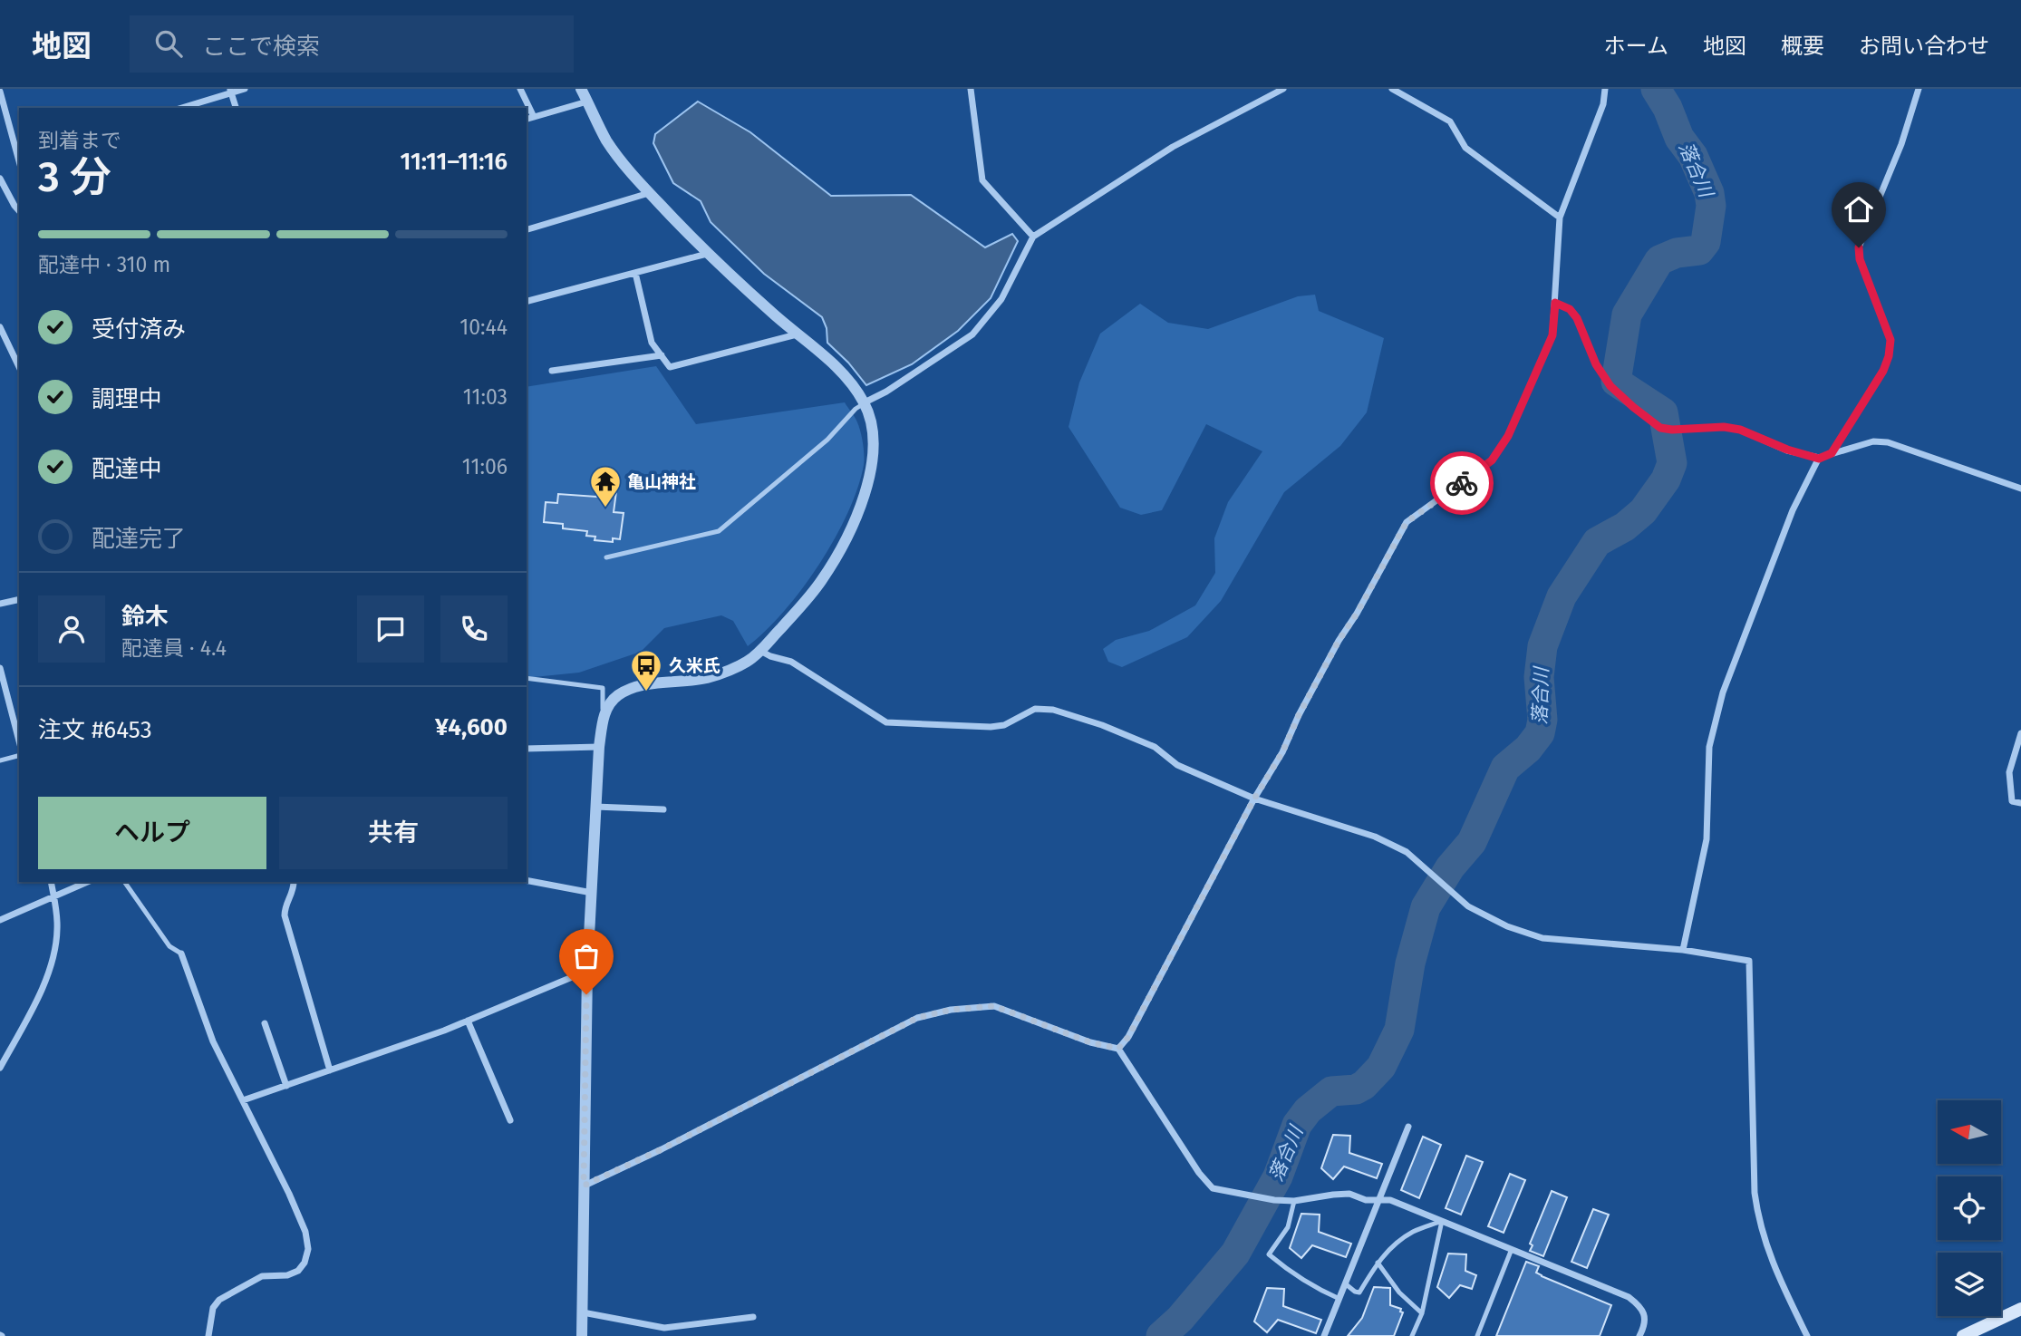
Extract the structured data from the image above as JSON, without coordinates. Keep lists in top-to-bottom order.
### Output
{
  "water": ["落合川"],
  "places": {
    "temple": ["亀山神社"],
    "bus stop": ["久米氏"]
  },
  "north": "left",
  "page": {
    "header": "地図",
    "search": "ここで検索",
    "nav": [
      "ホーム",
      "地図",
      "概要",
      "お問い合わせ"
    ],
    "heading": ["3 分", "到着まで", "11:11–11:16"],
    "panel": [
      "鈴木",
      "配達員 · 4.4",
      "注文 #6453",
      "¥4,600"
    ],
    "bar": "配達中 · 310 m",
    "list": [
      ["受付済み", "10:44"],
      ["調理中", "11:03"],
      ["配達中", "11:06"],
      "配達完了"
    ],
    "buttons": ["ヘルプ", "共有"]
  }
}
